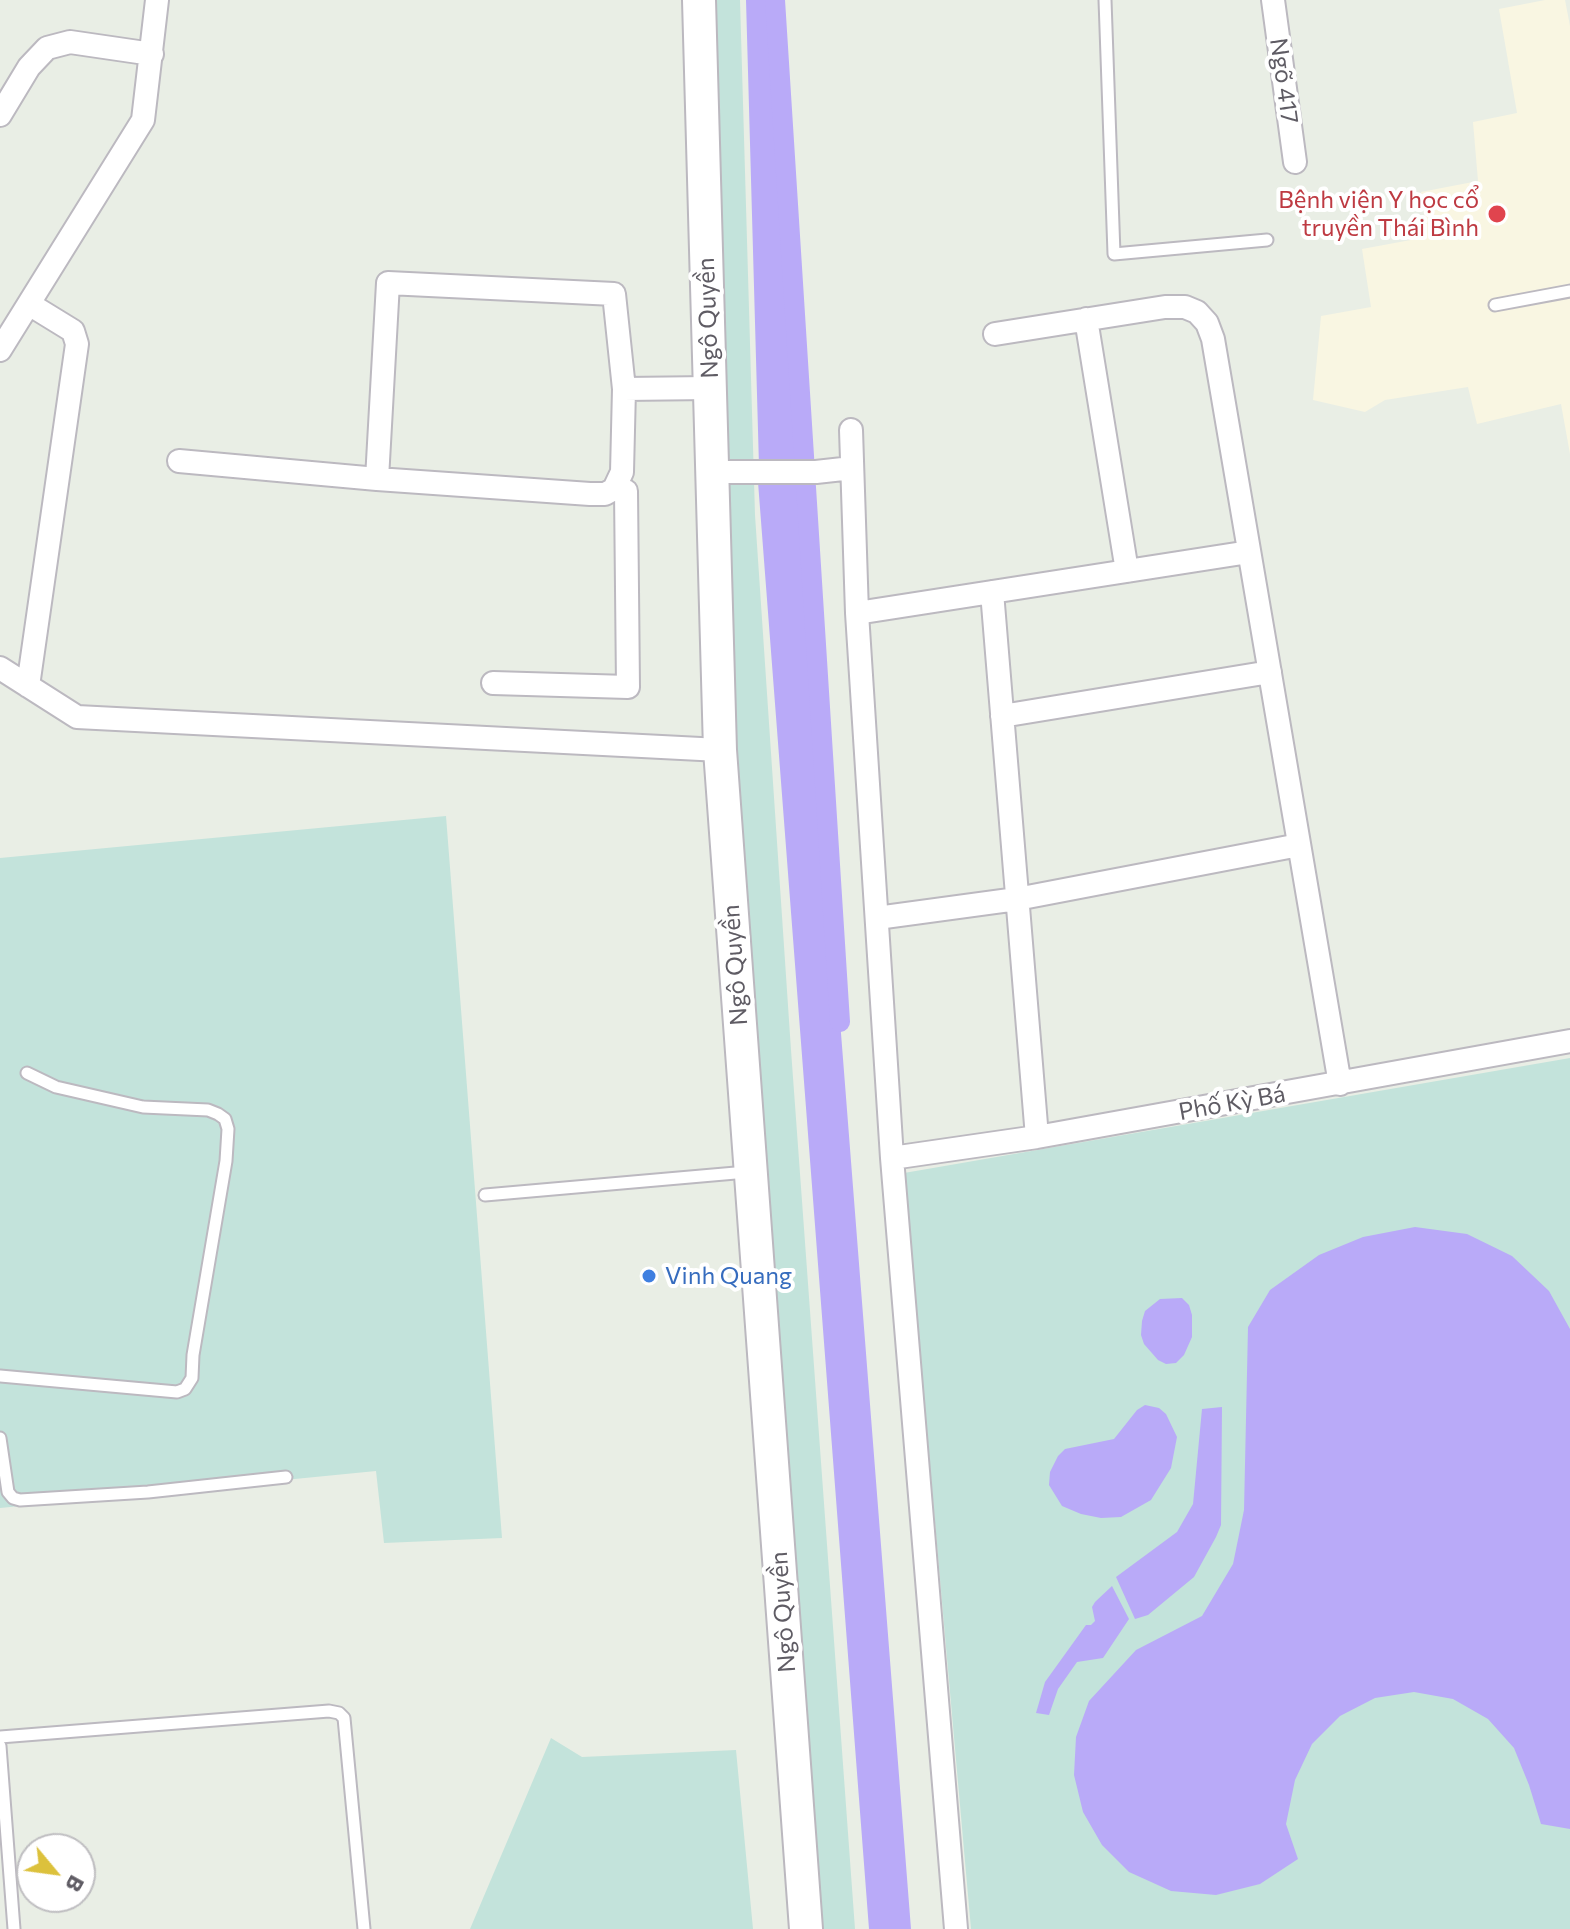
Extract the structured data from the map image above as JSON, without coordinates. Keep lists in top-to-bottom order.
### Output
{
  "streets": {
    "street": ["Ngõ 417", "Ngô Quyền", "Phố Kỳ Bá"]
  },
  "places": ["Bệnh viện Y học cổ truyền Thái Bình", "Vinh Quang"],
  "north": "bottom right"
}
